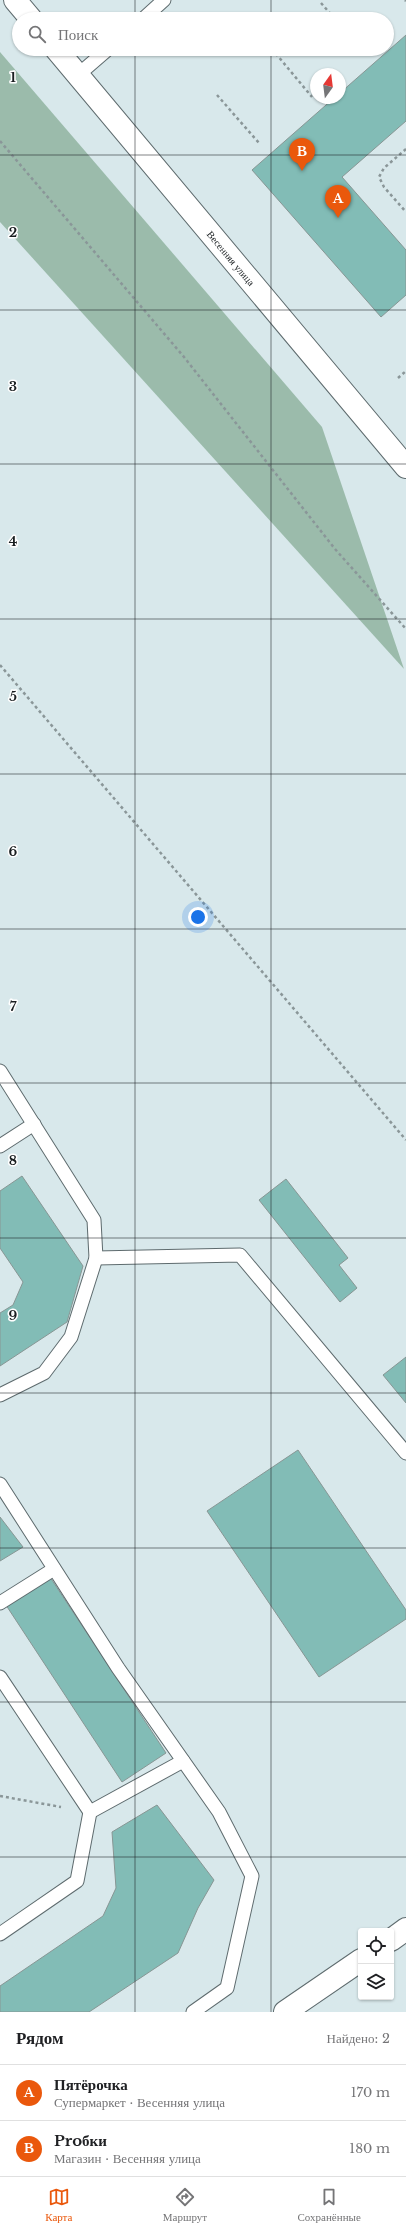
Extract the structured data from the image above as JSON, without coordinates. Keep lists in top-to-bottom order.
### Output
{
  "streets": {
    "street": ["Весенняя улица"]
  },
  "north": "top",
  "page": {
    "search": "Поиск",
    "pins": ["B", "A"],
    "heading": ["Рядом", "Найдено: 2"],
    "list": [
      {
        "mark": "A",
        "name": "Пятёрочка",
        "note": "Супермаркет · Весенняя улица",
        "value": "170 m"
      },
      {
        "mark": "B",
        "name": "Proбки",
        "note": "Магазин · Весенняя улица",
        "value": "180 m"
      }
    ],
    "nav": ["Карта", "Маршрут", "Сохранённые"]
  },
  "grid": {
    "rows": [
      "1",
      "2",
      "3",
      "4",
      "5",
      "6",
      "7",
      "8",
      "9"
    ]
  }
}
